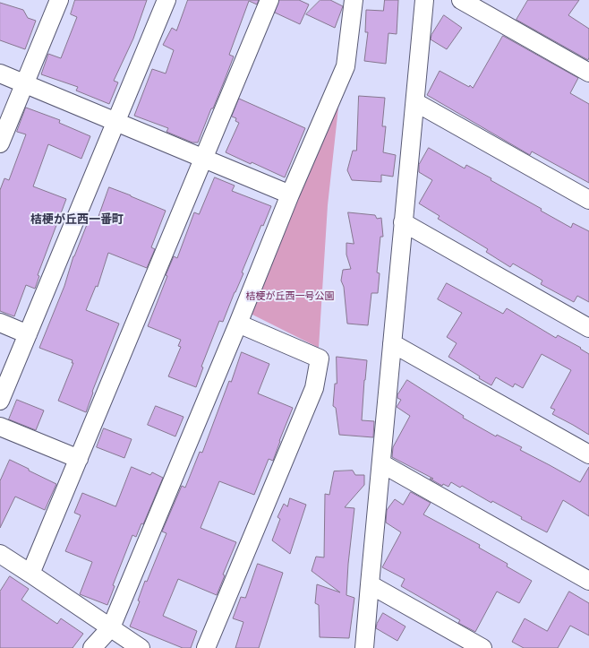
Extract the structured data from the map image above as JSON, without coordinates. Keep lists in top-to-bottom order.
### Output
{
  "districts": ["桔梗が丘西一番町"],
  "parks": ["桔梗が丘西一号公園"]
}
